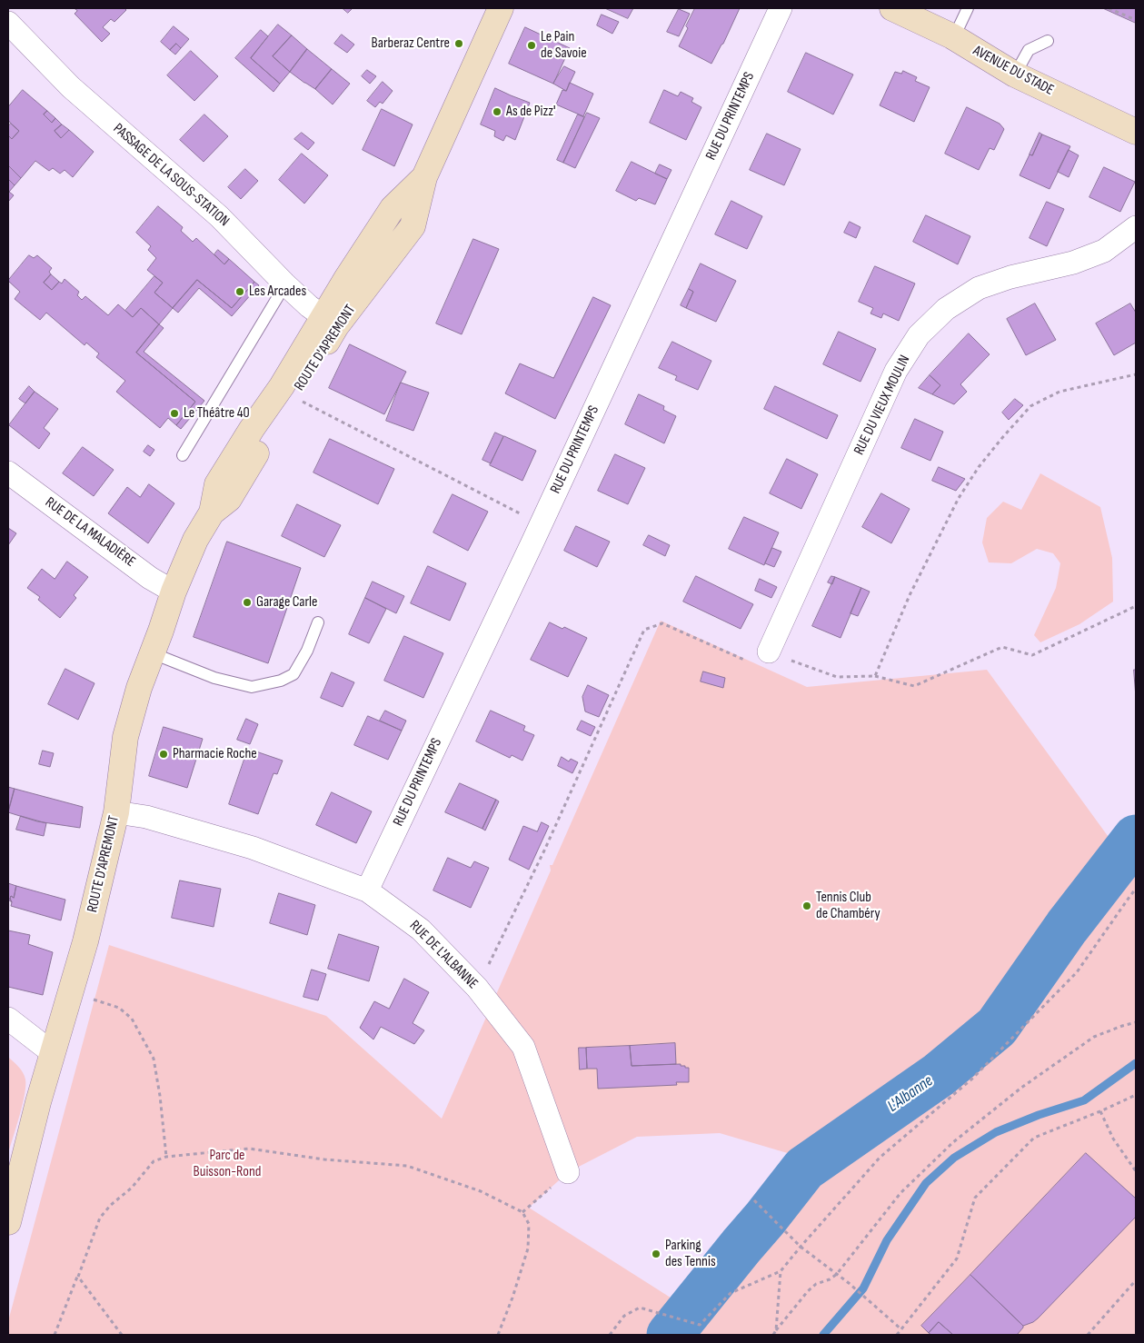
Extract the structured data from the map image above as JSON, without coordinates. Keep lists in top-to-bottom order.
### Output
{
  "streets": {
    "main road": ["AVENUE DU STADE", "ROUTE D'APREMONT"],
    "street": [
      "RUE DU PRINTEMPS",
      "PASSAGE DE LA SOUS-STATION",
      "RUE DU VIEUX MOULIN",
      "RUE DE LA MALADIÈRE",
      "RUE DE L'ALBANNE"
    ]
  },
  "crossings": [
    ["RUE DU PRINTEMPS", "RUE DE L'ALBANNE"],
    ["PASSAGE DE LA SOUS-STATION", "ROUTE D'APREMONT"],
    ["ROUTE D'APREMONT", "RUE DE LA MALADIÈRE"],
    ["ROUTE D'APREMONT", "RUE DE L'ALBANNE"]
  ],
  "water": ["L'Albanne"],
  "parks": ["Parc de Buisson-Rond"],
  "places": [
    "Barberaz Centre",
    "Le Pain de Savoie",
    "As de Pizz'",
    "Les Arcades",
    "Le Théâtre 40",
    "Garage Carle",
    "Pharmacie Roche",
    "Tennis Club de Chambéry",
    "Parking des Tennis"
  ]
}
